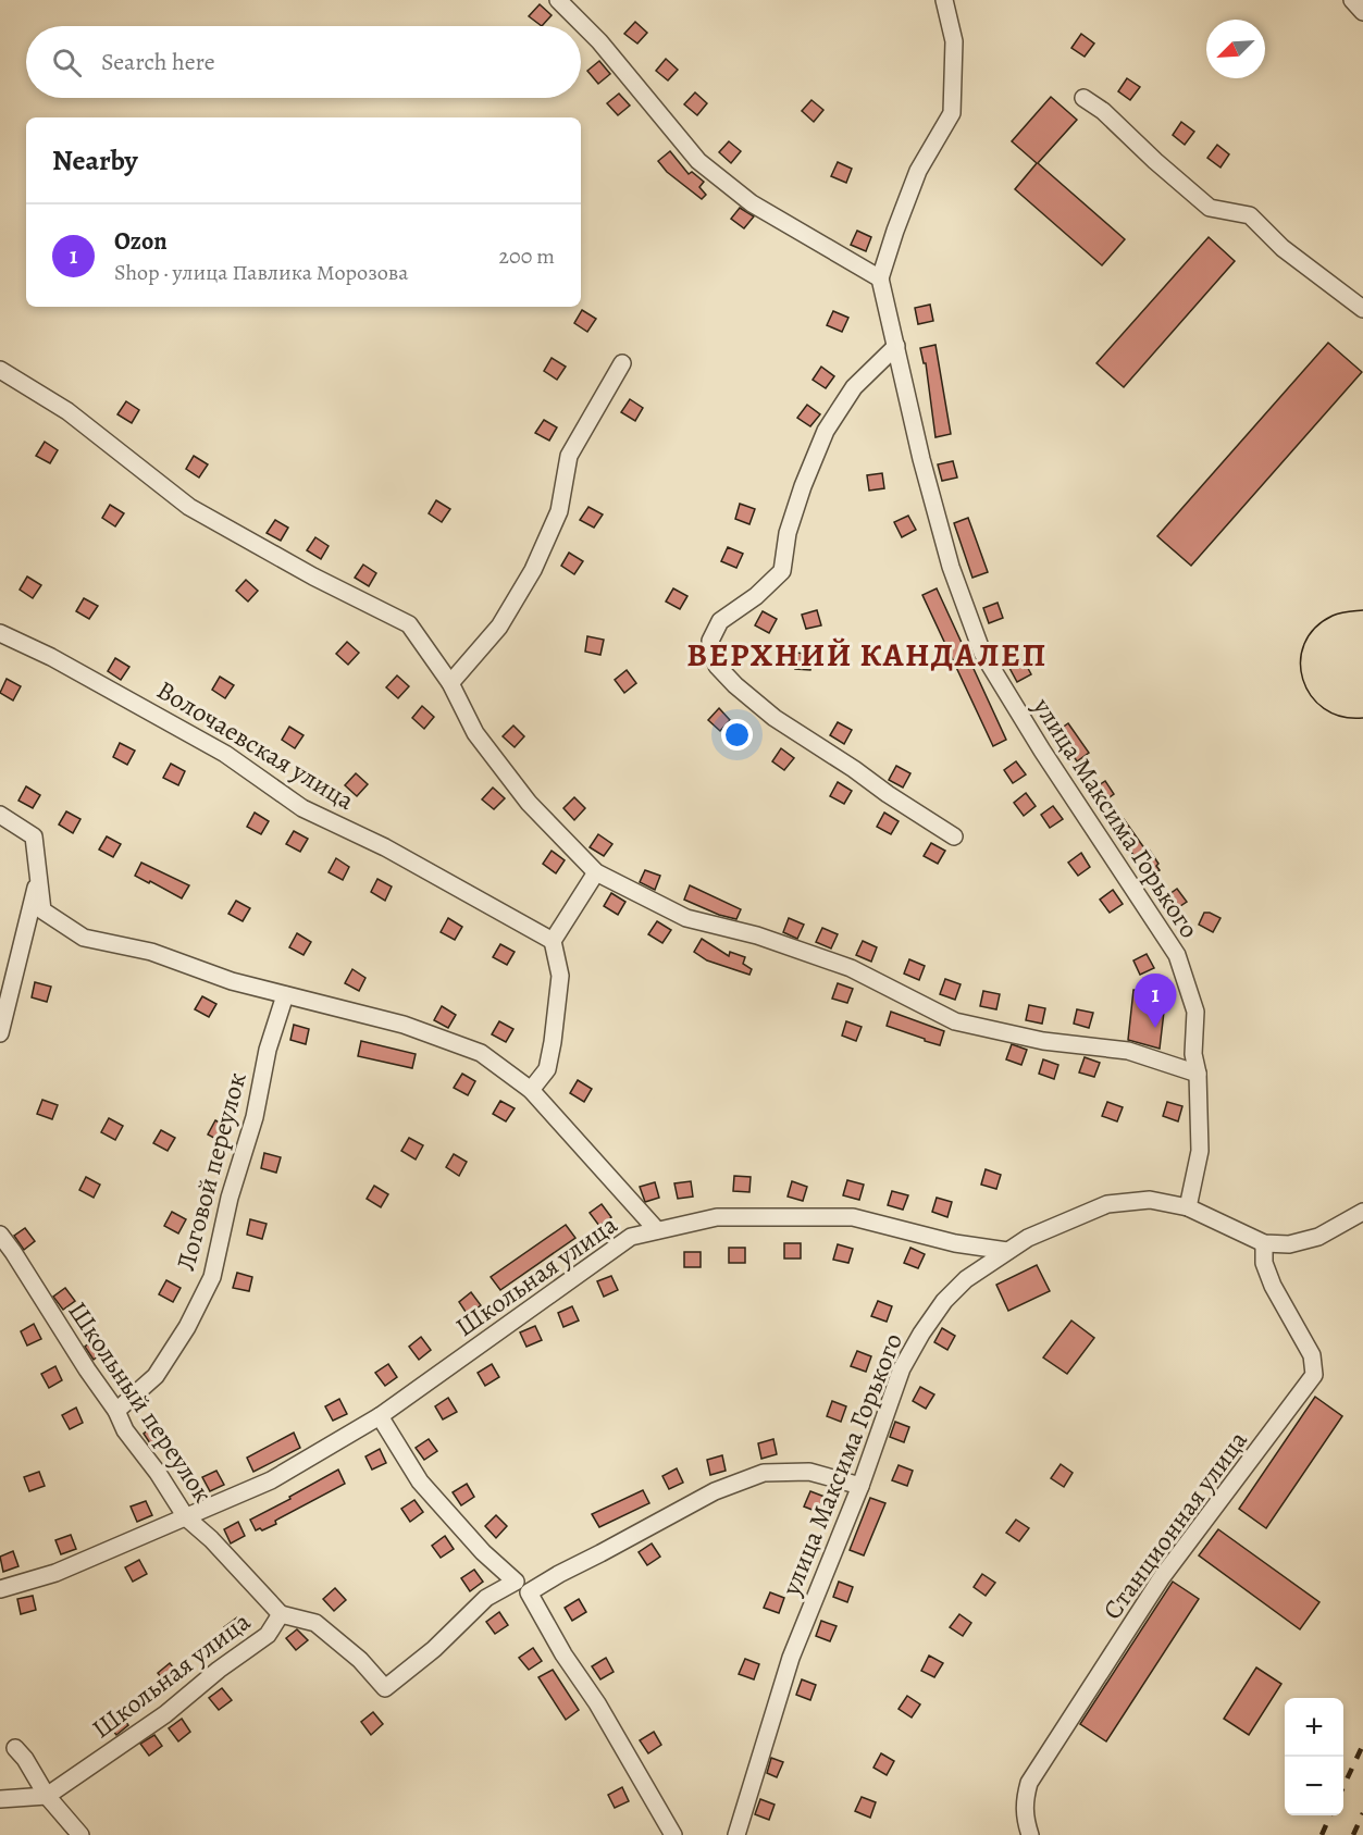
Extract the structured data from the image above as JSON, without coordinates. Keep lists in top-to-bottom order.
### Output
{
  "streets": {
    "street": [
      "Волочаевская улица",
      "улица Максима Горького",
      "Логовой переулок",
      "Школьная улица",
      "Школьный переулок",
      "Станционная улица"
    ]
  },
  "crossings": [
    ["улица Максима Горького", "Школьная улица"],
    ["улица Максима Горького", "Станционная улица"],
    ["Логовой переулок", "Школьный переулок"],
    ["Школьная улица", "Школьный переулок"]
  ],
  "districts": ["ВЕРХНИЙ КАНДАЛЕП"],
  "north": "bottom left",
  "page": {
    "search": "Search here",
    "heading": "Nearby",
    "list": [
      {
        "mark": "1",
        "name": "Ozon",
        "note": "Shop · улица Павлика Морозова",
        "value": "200 m"
      }
    ],
    "pins": "1",
    "map_buttons": ["+", "−"]
  }
}
